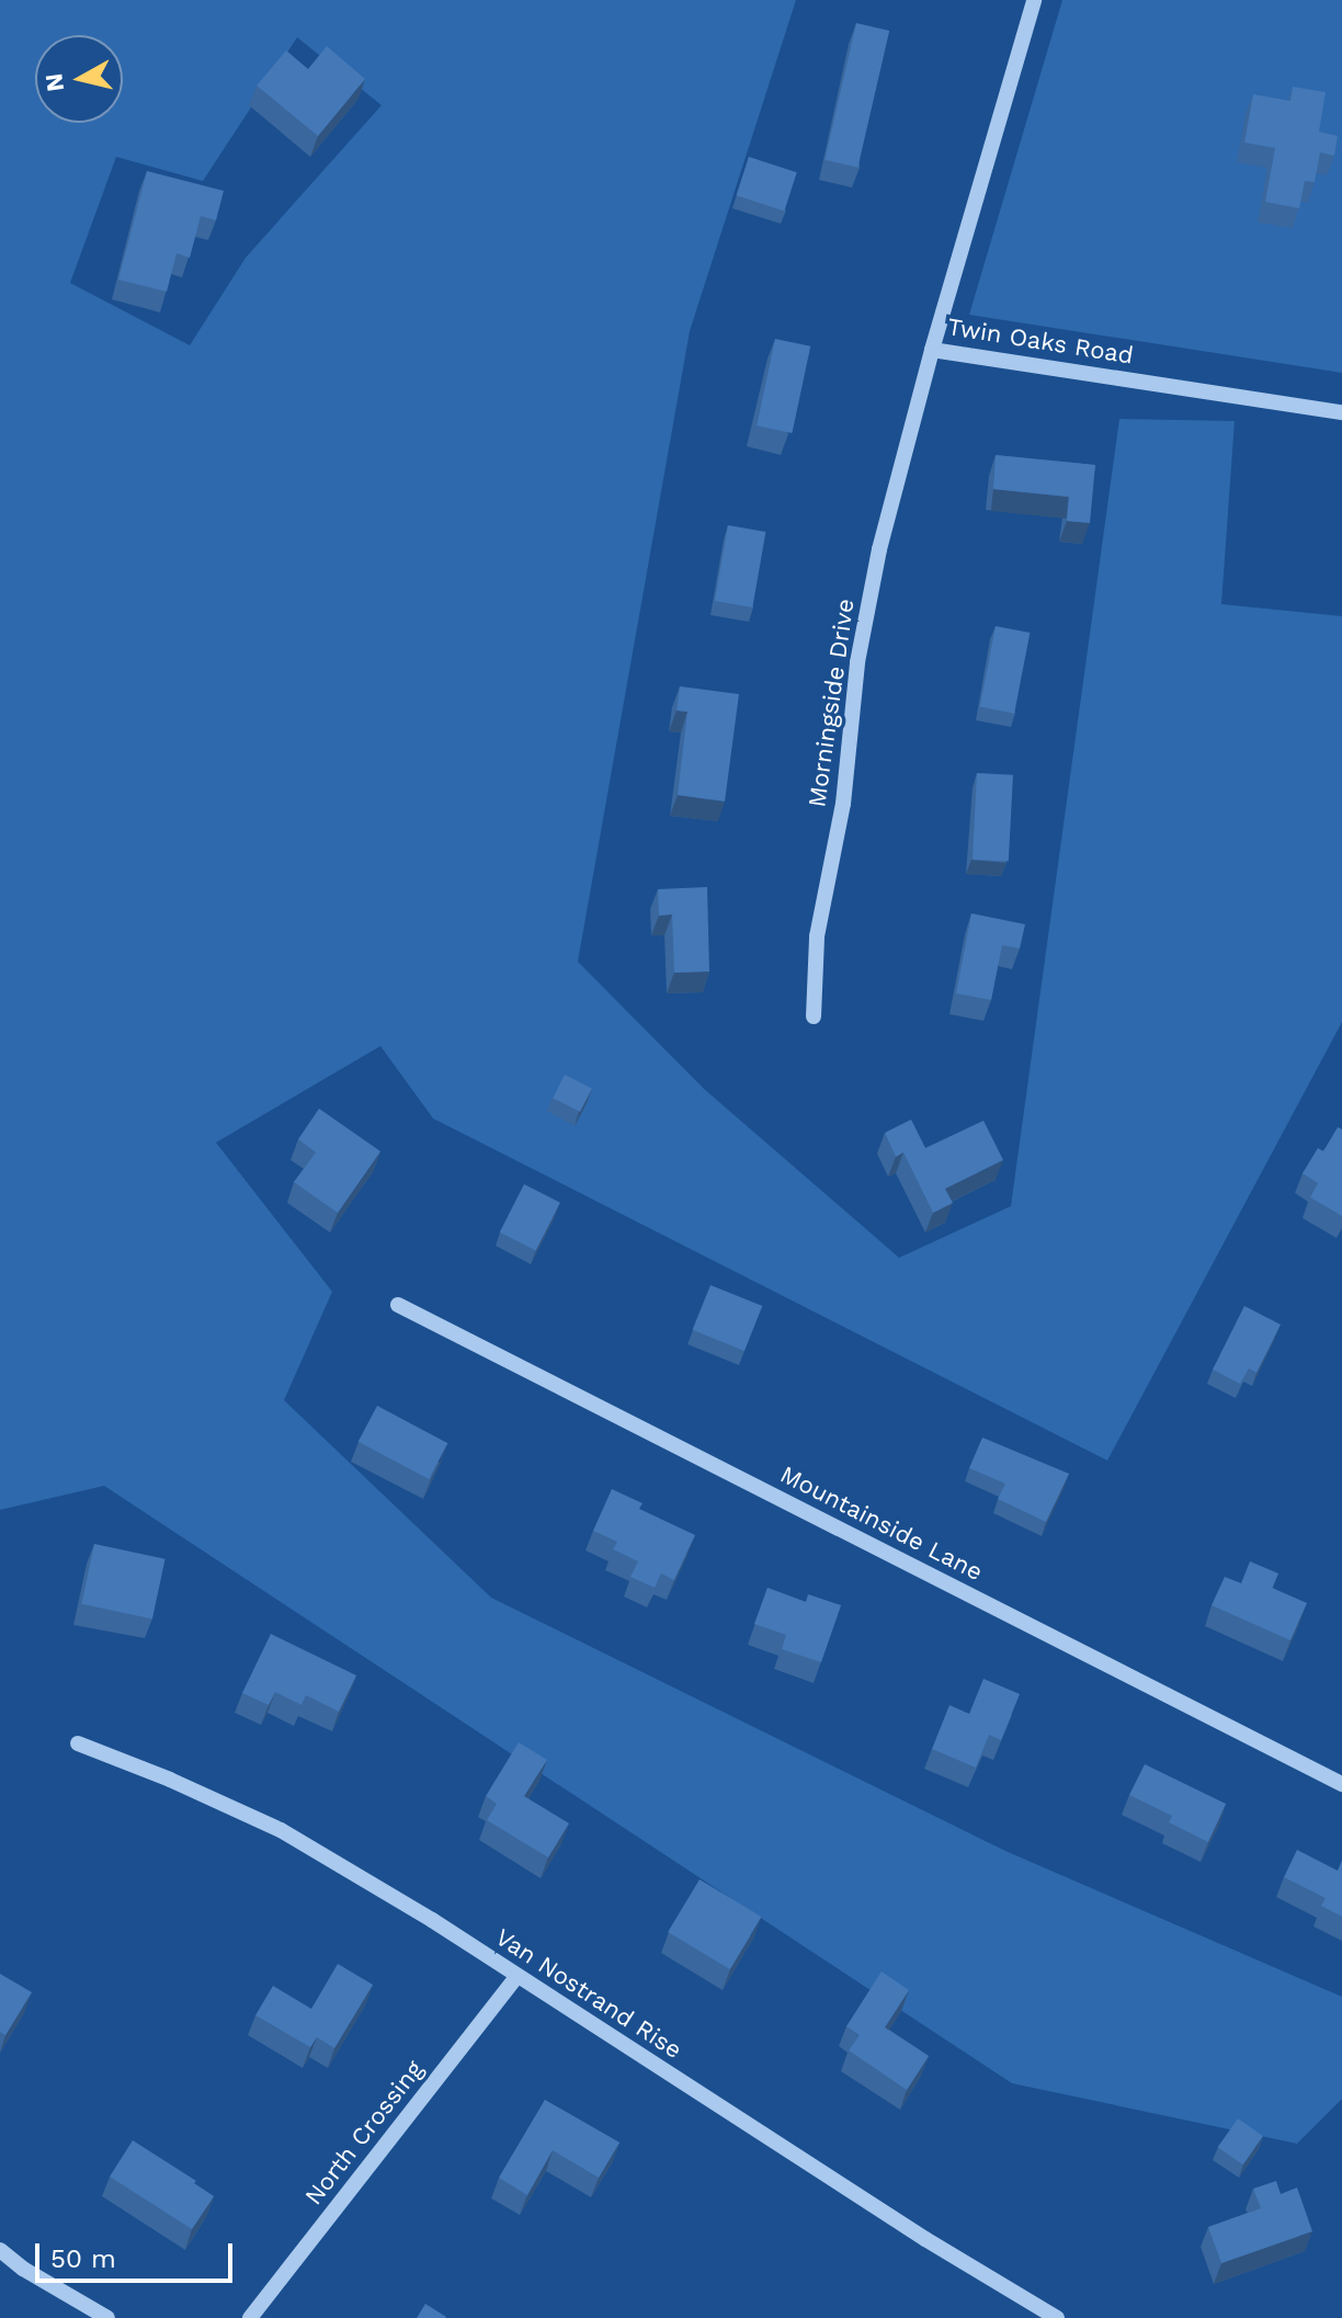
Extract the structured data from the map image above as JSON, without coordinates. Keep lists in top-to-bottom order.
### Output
{
  "streets": {
    "street": [
      "Twin Oaks Road",
      "Morningside Drive",
      "Mountainside Lane",
      "Van Nostrand Rise",
      "North Crossing"
    ]
  },
  "crossings": [
    ["Twin Oaks Road", "Morningside Drive"],
    ["Van Nostrand Rise", "North Crossing"]
  ],
  "scale_bar": "50 m",
  "north": "left"
}
